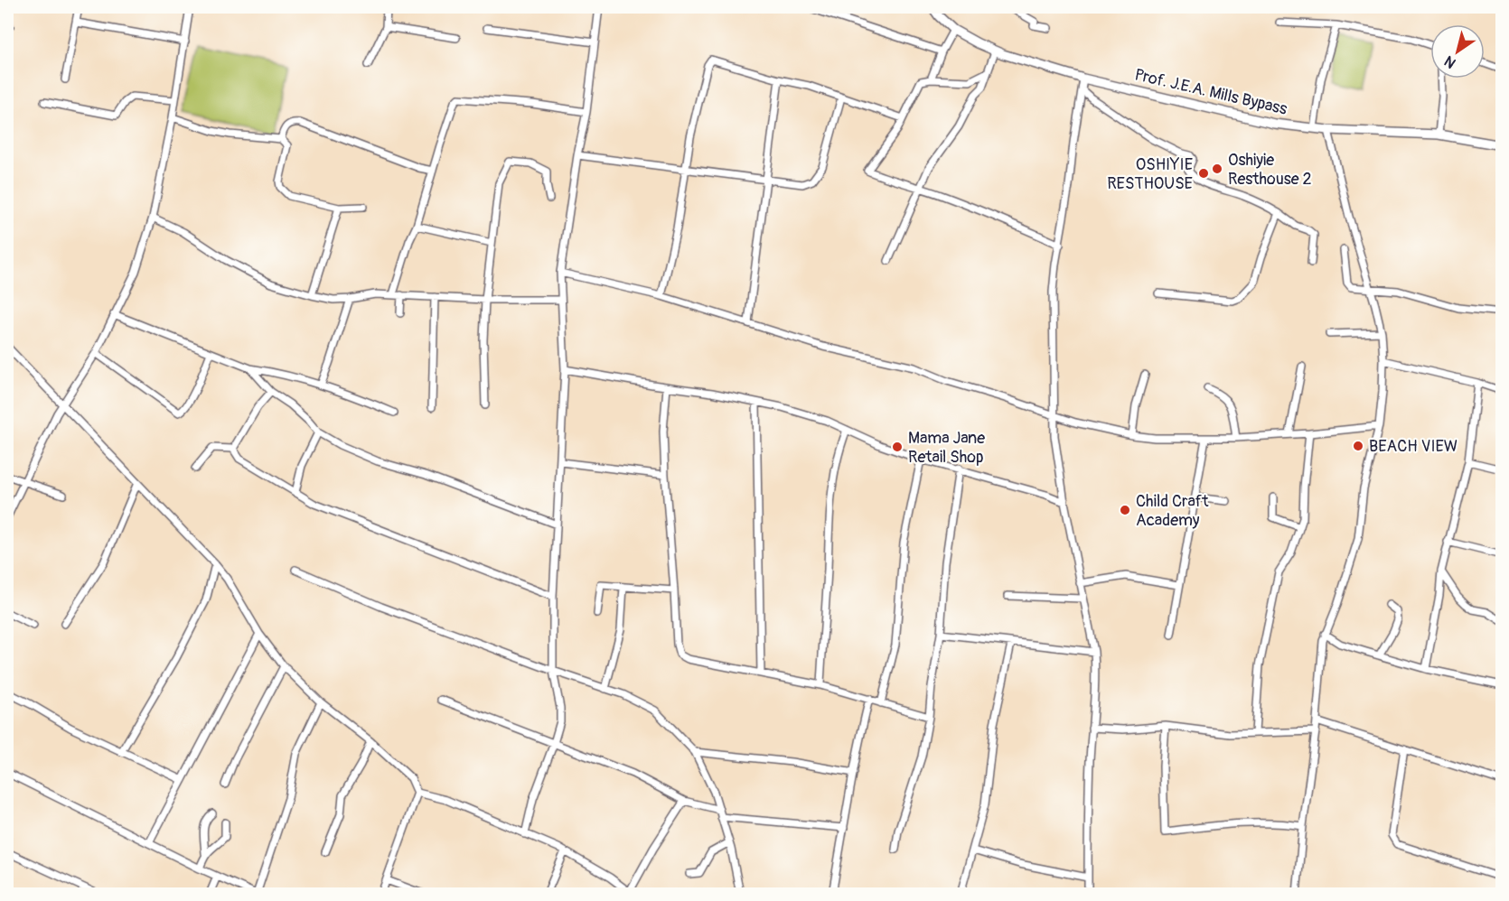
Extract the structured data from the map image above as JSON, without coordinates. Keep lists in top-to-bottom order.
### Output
{
  "streets": {
    "street": ["Prof. J.E.A. Mills Bypass"]
  },
  "places": [
    "Oshiyie Resthouse 2",
    "OSHIYIE RESTHOUSE",
    "BEACH VIEW",
    "Mama Jane Retail Shop",
    "Child Craft Academy"
  ],
  "north": "bottom left"
}
